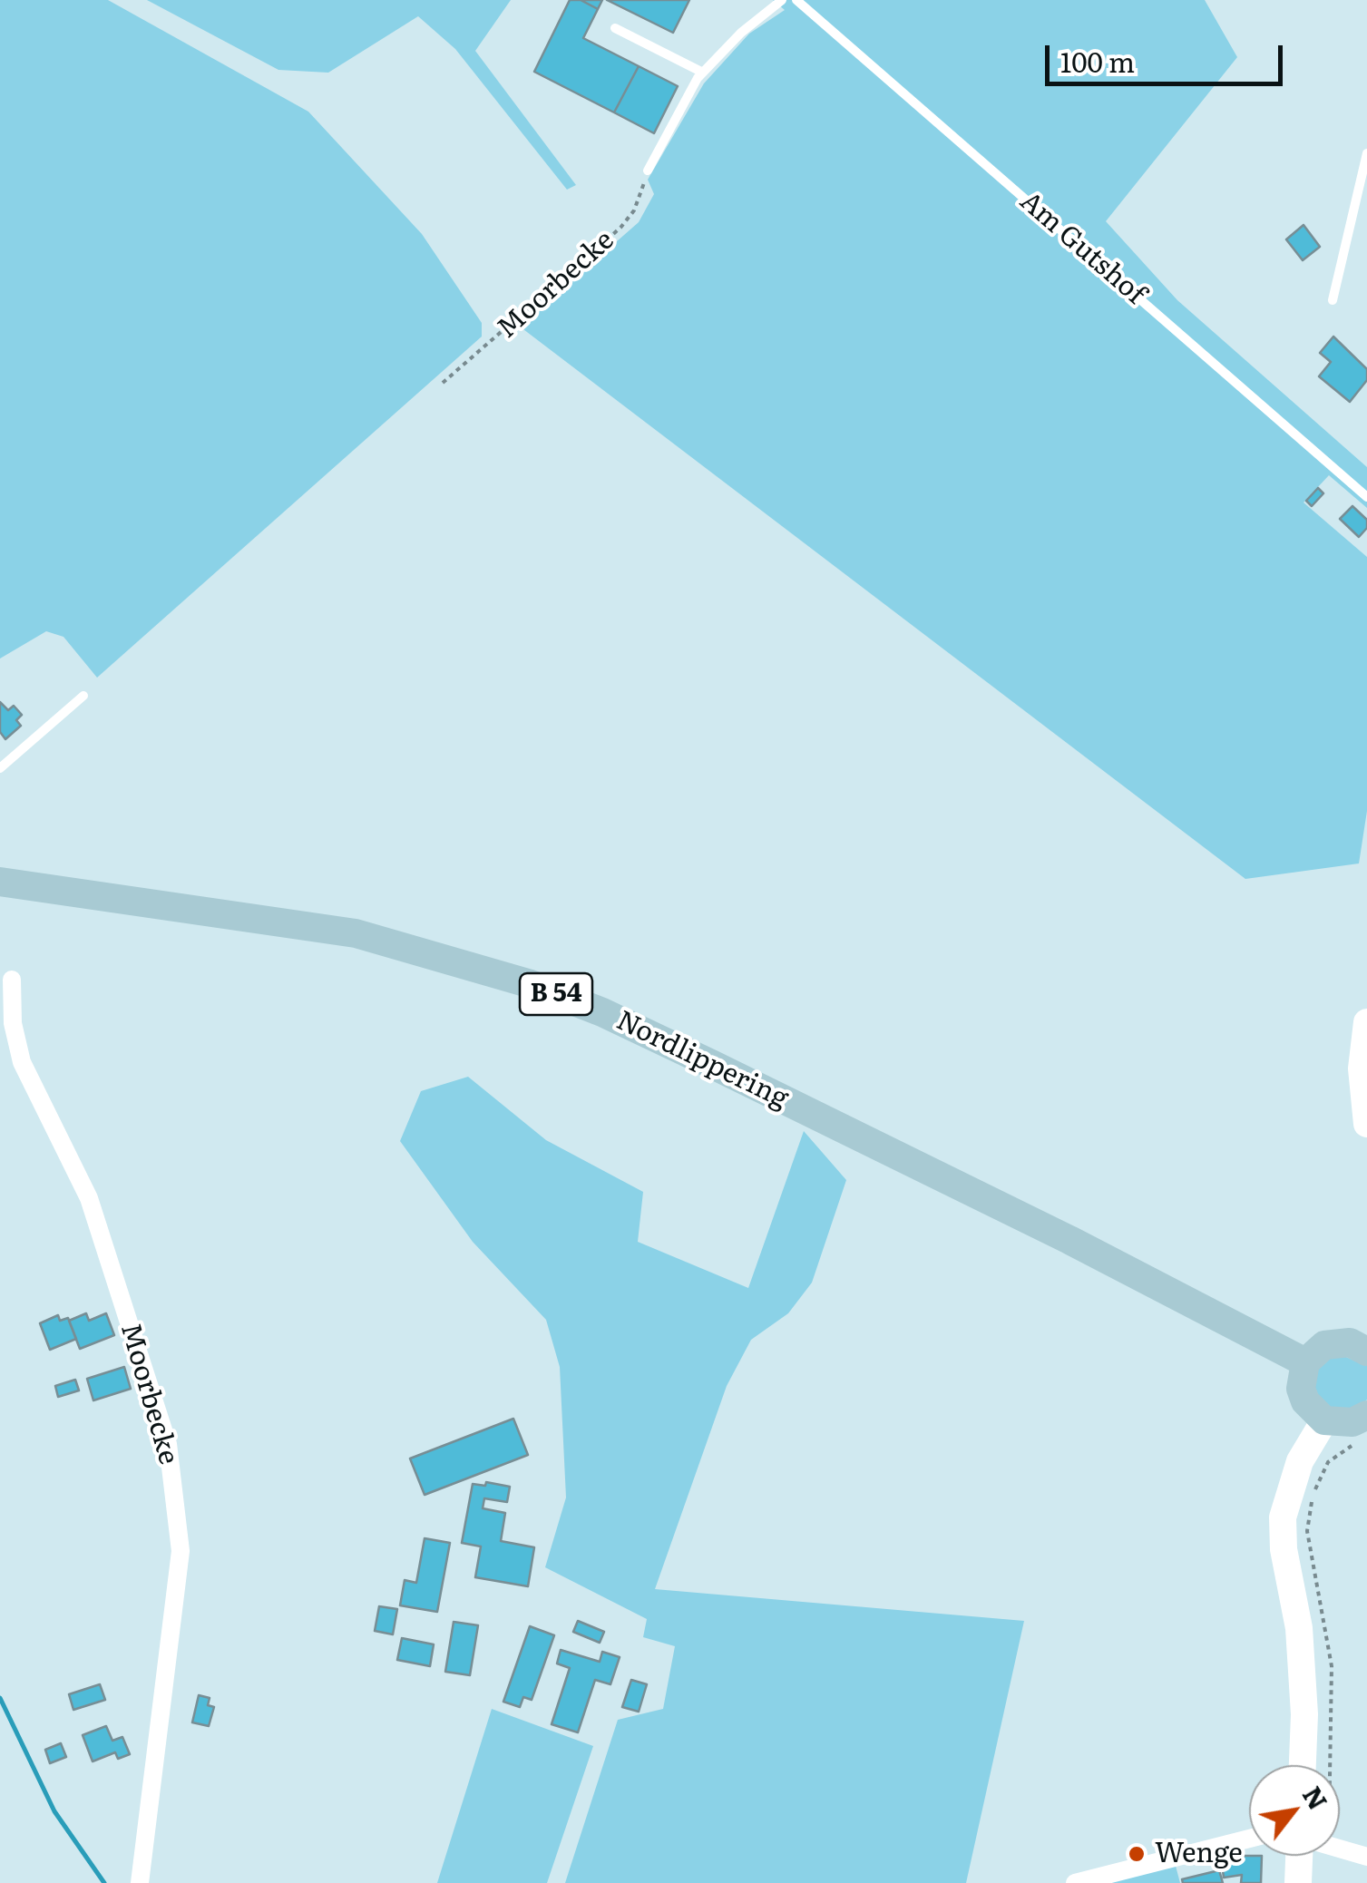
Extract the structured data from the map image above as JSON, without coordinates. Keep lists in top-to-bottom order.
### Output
{
  "streets": {
    "main road": ["B 54", "Nordlippering"],
    "street": ["Moorbecke"],
    "lane": ["Am Gutshof"]
  },
  "places": ["Wenge"],
  "scale_bar": "100 m",
  "north": "top right"
}
